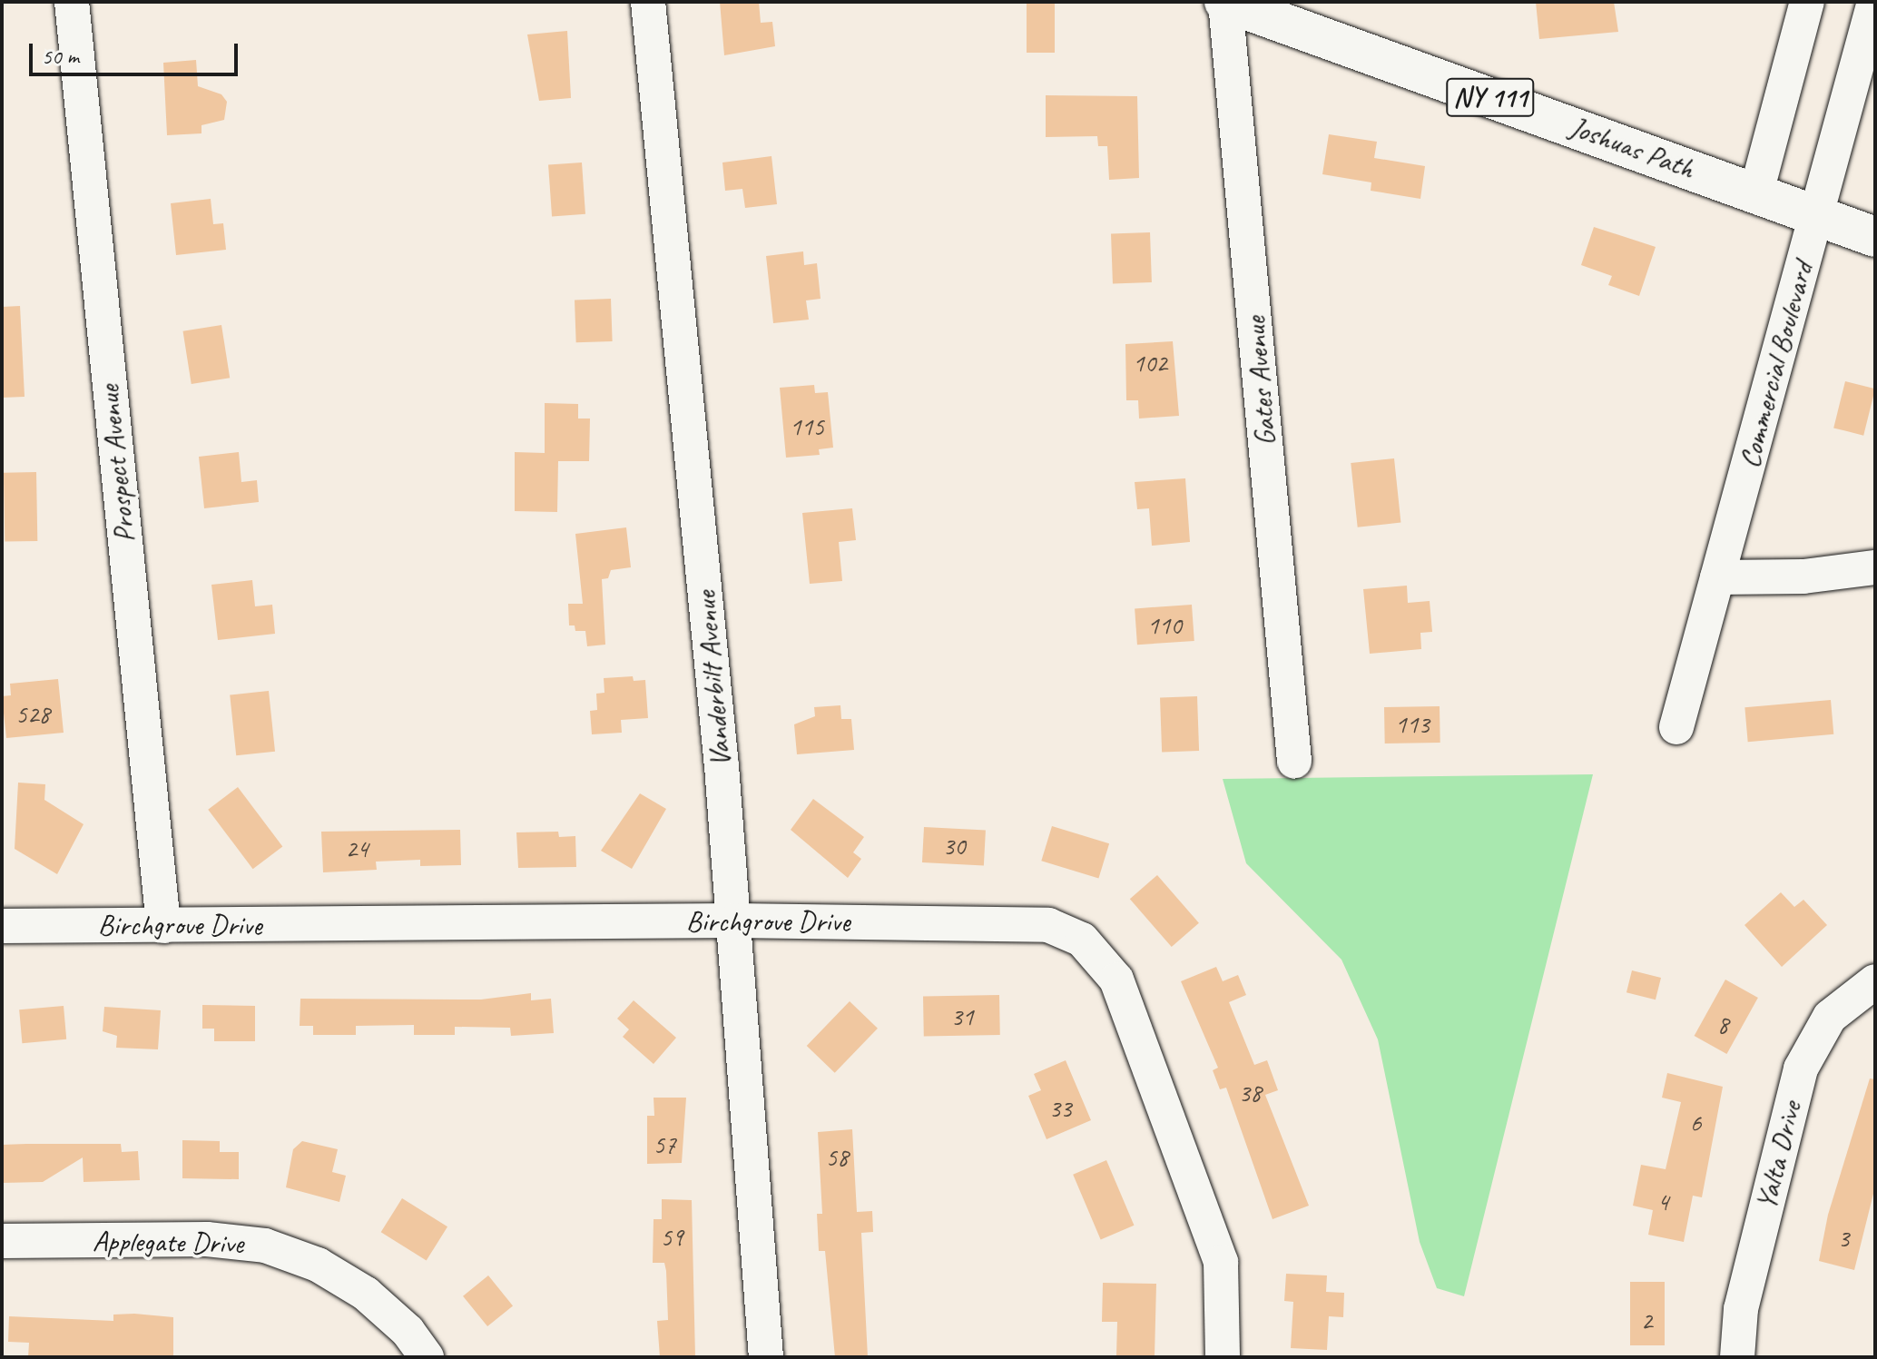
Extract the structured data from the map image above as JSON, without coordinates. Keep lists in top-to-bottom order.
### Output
{
  "streets": {
    "main road": ["NY 111", "Joshuas Path"],
    "street": [
      "Commercial Boulevard",
      "Gates Avenue",
      "Prospect Avenue",
      "Vanderbilt Avenue",
      "Birchgrove Drive",
      "Yalta Drive",
      "Applegate Drive"
    ]
  },
  "crossings": [
    ["Joshuas Path", "Commercial Boulevard"],
    ["Joshuas Path", "Gates Avenue"],
    ["Prospect Avenue", "Birchgrove Drive"],
    ["Vanderbilt Avenue", "Birchgrove Drive"]
  ],
  "house_numbers": [
    "102",
    "115",
    "110",
    "528",
    "113",
    "30",
    "24",
    "31",
    "8",
    "38",
    "33",
    "6",
    "57",
    "58",
    "4",
    "59",
    "3",
    "2"
  ],
  "scale_bar": "50 m"
}
